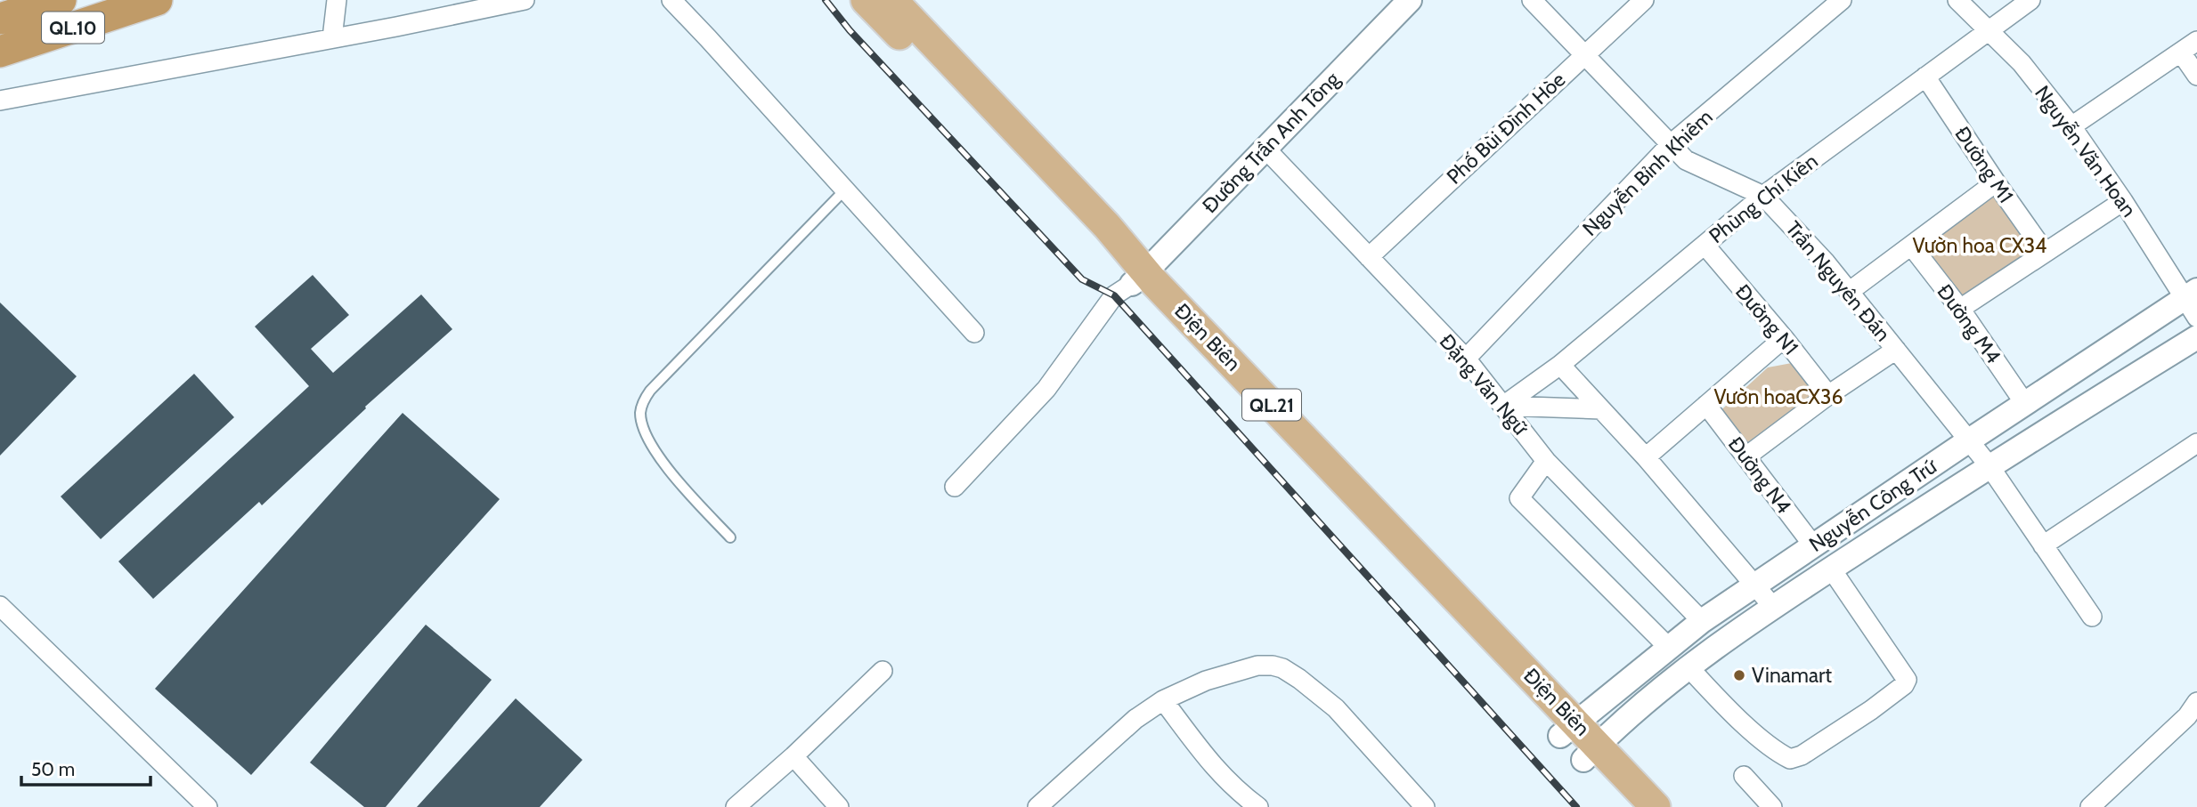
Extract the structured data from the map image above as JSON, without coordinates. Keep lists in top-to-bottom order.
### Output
{
  "streets": {
    "highway": ["QL.10"],
    "main road": ["Điện Biên", "QL.21"],
    "street": [
      "Phố Bùi Đình Hòe",
      "Đường Trần Anh Tông",
      "Nguyễn Văn Hoan",
      "Đường M1",
      "Nguyễn Bỉnh Khiêm",
      "Phùng Chí Kiên",
      "Trần Nguyên Đán",
      "Đường N1",
      "Đường M4",
      "Đặng Văn Ngữ",
      "Đường N4",
      "Nguyễn Công Trứ"
    ]
  },
  "crossings": [
    ["Phố Bùi Đình Hòe", "Trần Nguyên Đán"],
    ["Phố Bùi Đình Hòe", "Đặng Văn Ngữ"],
    ["Đường Trần Anh Tông", "Điện Biên"],
    ["Đường Trần Anh Tông", "Đặng Văn Ngữ"],
    ["Nguyễn Văn Hoan", "Phùng Chí Kiên"],
    ["Nguyễn Văn Hoan", "Nguyễn Công Trứ"],
    ["Đường M1", "Phùng Chí Kiên"],
    ["Nguyễn Bỉnh Khiêm", "Trần Nguyên Đán"],
    ["Nguyễn Bỉnh Khiêm", "Đặng Văn Ngữ"],
    ["Phùng Chí Kiên", "Trần Nguyên Đán"],
    ["Phùng Chí Kiên", "Đường N1"],
    ["Phùng Chí Kiên", "Đặng Văn Ngữ"],
    ["Trần Nguyên Đán", "Nguyễn Công Trứ"],
    ["Đường M4", "Nguyễn Công Trứ"],
    ["Điện Biên", "Nguyễn Công Trứ"],
    ["Đặng Văn Ngữ", "Nguyễn Công Trứ"],
    ["Đường N4", "Nguyễn Công Trứ"]
  ],
  "parks": ["Vườn hoa CX34", "Vườn hoaCX36"],
  "places": ["Vinamart"],
  "scale_bar": "50 m"
}
